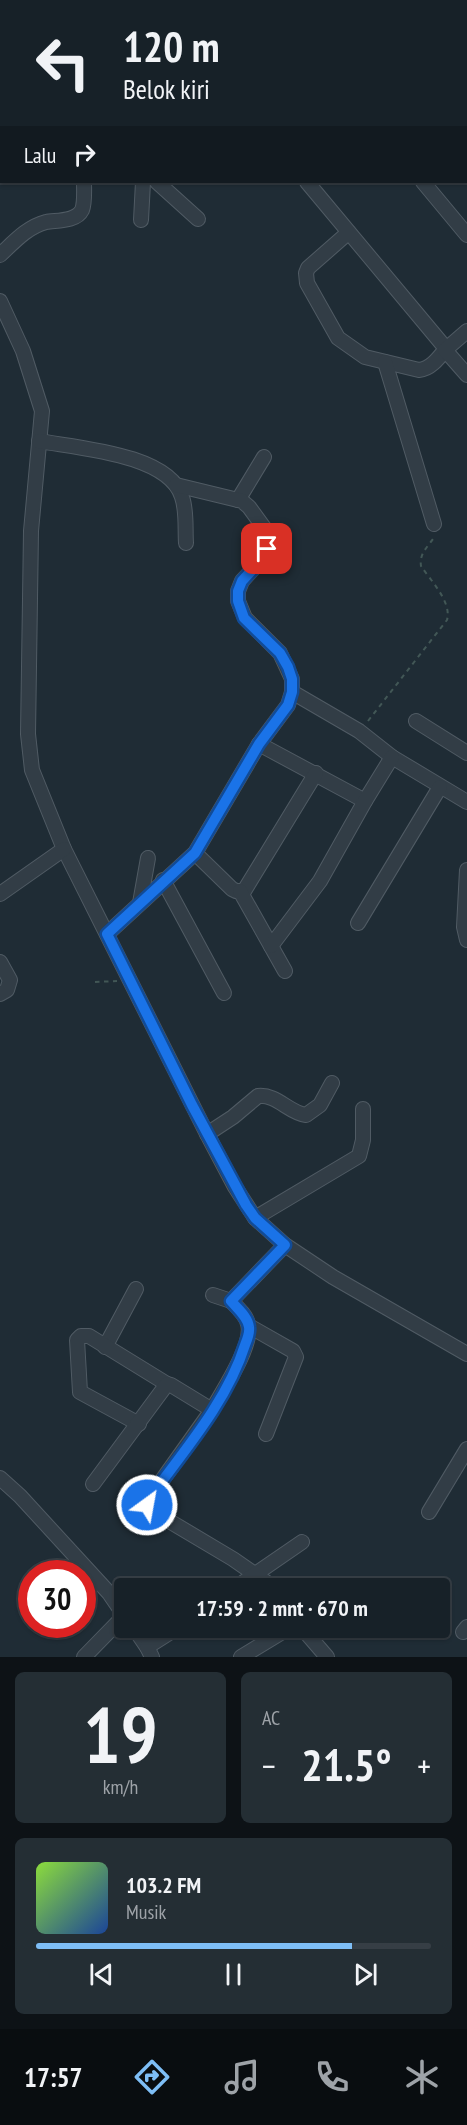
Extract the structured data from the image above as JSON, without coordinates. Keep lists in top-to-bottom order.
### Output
{
  "page": {
    "turn": ["120 m", "Belok kiri"],
    "then": "Lalu",
    "limit": "30",
    "trip": "17:59 · 2 mnt · 670 m",
    "tile": [
      ["19", "km/h"],
      "AC"
    ],
    "heat": ["−", "21.5°", "+"],
    "song": ["103.2 FM", "Musik"],
    "tabs": "17:57"
  }
}
